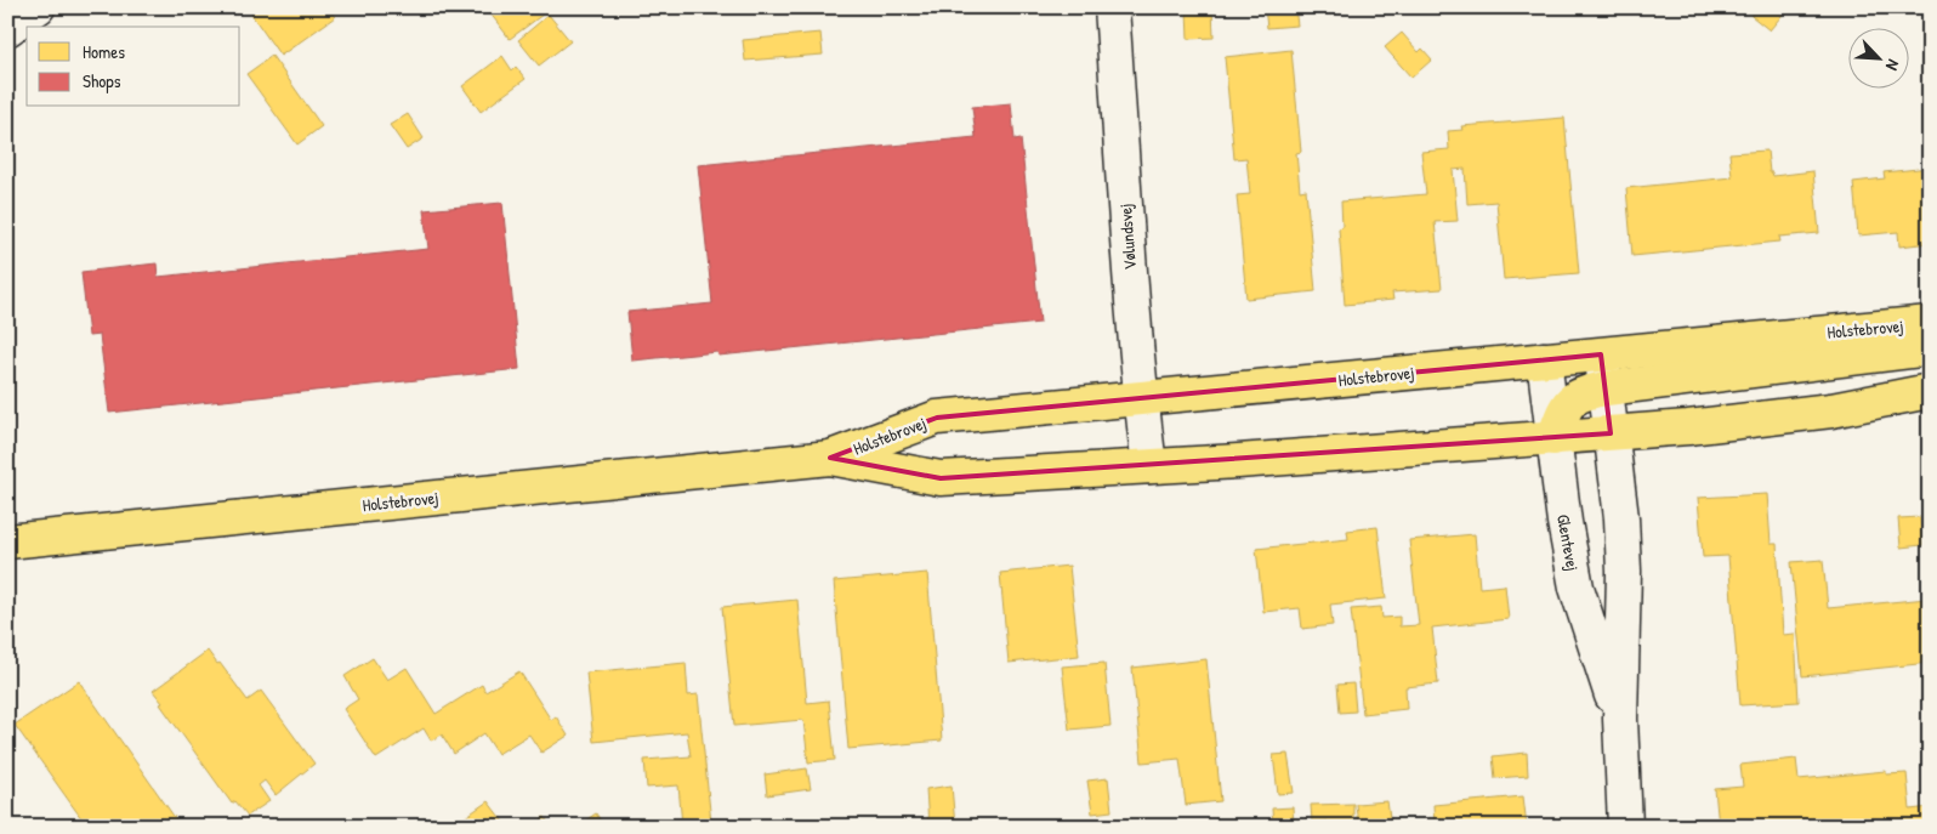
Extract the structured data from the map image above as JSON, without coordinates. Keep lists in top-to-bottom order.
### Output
{
  "streets": {
    "main road": ["Holstebrovej"],
    "street": ["Vølundsvej", "Glentevej"]
  },
  "crossings": [
    ["Vølundsvej", "Holstebrovej"],
    ["Holstebrovej", "Glentevej"]
  ],
  "legend": ["Homes", "Shops"],
  "north": "bottom right"
}
